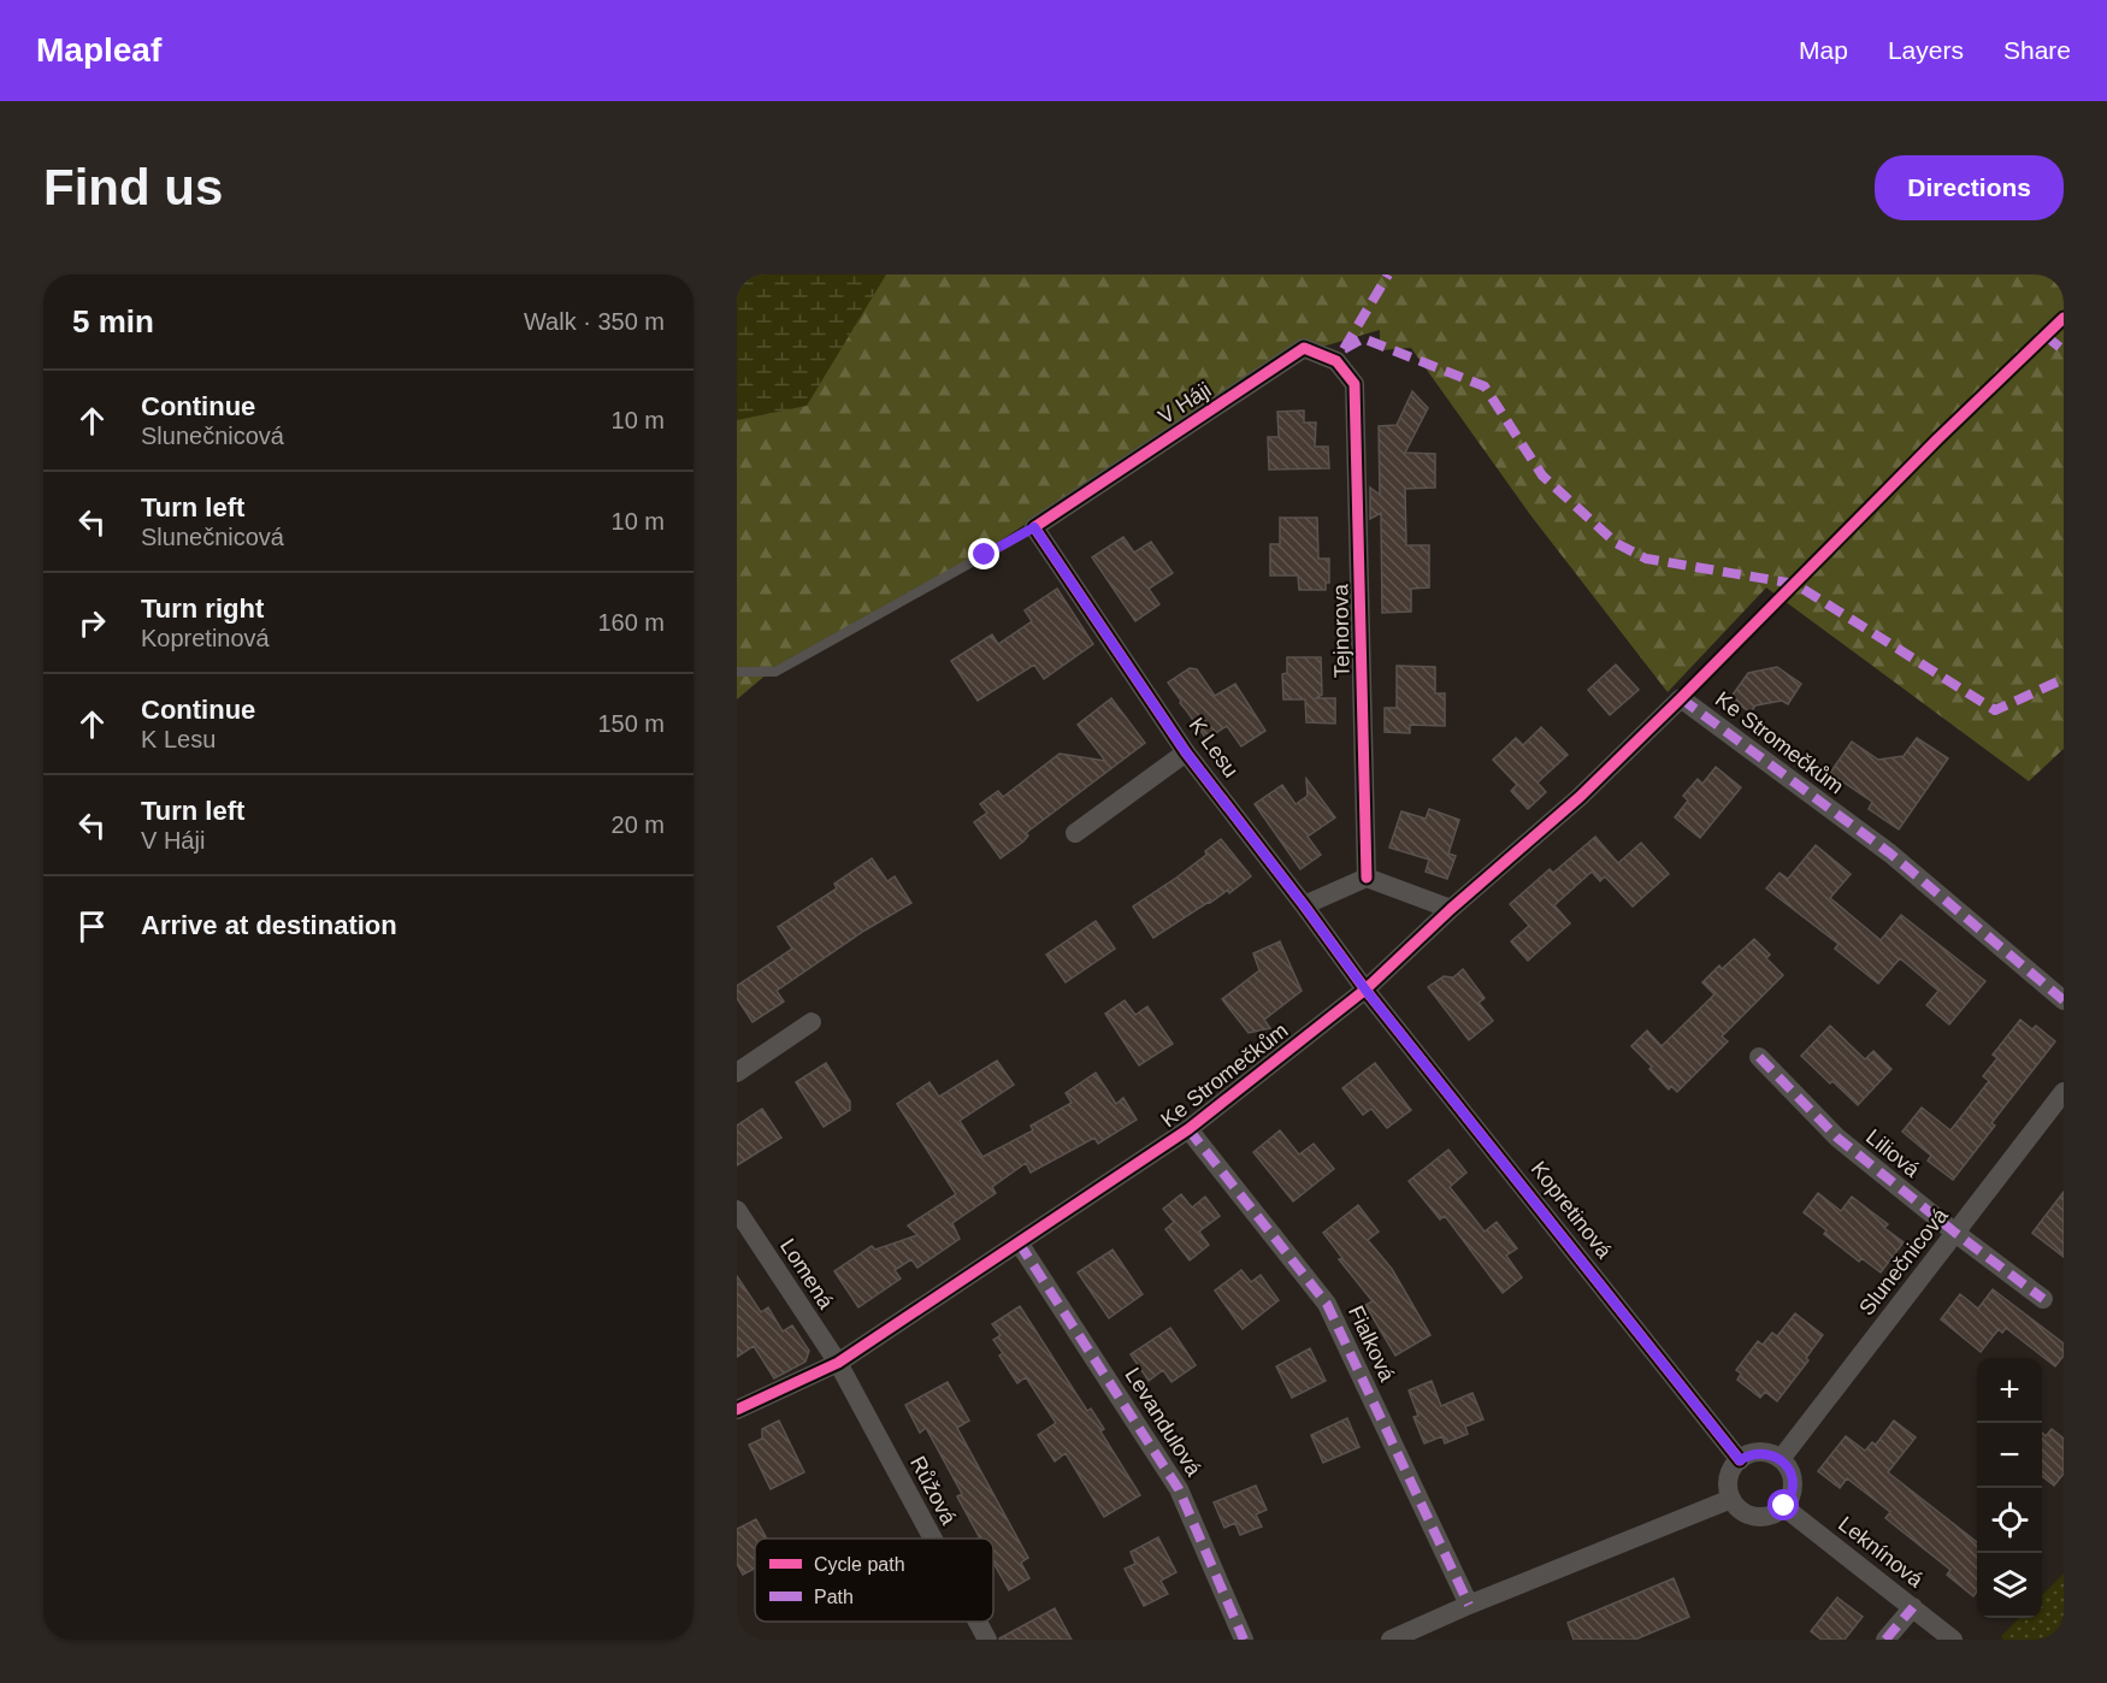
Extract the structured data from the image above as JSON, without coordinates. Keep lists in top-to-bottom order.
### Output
{
  "streets": {
    "street": [
      "V Háji",
      "Tejnorova",
      "Ke Stromečkům",
      "K Lesu",
      "Liliová",
      "Kopretinová",
      "Slunečnicová",
      "Lomená",
      "Fialková",
      "Levandulová",
      "Růžová",
      "Leknínová"
    ]
  },
  "crossings": [
    ["V Háji", "Tejnorova"],
    ["V Háji", "K Lesu"],
    ["Ke Stromečkům", "K Lesu"],
    ["Ke Stromečkům", "Kopretinová"],
    ["Ke Stromečkům", "Lomená"],
    ["Ke Stromečkům", "Fialková"],
    ["Ke Stromečkům", "Levandulová"],
    ["Ke Stromečkům", "Růžová"],
    ["K Lesu", "Kopretinová"],
    ["Liliová", "Slunečnicová"],
    ["Kopretinová", "Slunečnicová"],
    ["Kopretinová", "Leknínová"],
    ["Slunečnicová", "Leknínová"],
    ["Lomená", "Růžová"]
  ],
  "legend": ["Cycle path", "Path"],
  "page": {
    "header": "Mapleaf",
    "nav": ["Map", "Layers", "Share"],
    "buttons": "Directions",
    "title": "Find us",
    "heading": ["5 min", "Walk · 350 m"],
    "list": [
      ["Continue", "Slunečnicová", "10 m"],
      ["Turn left", "Slunečnicová", "10 m"],
      ["Turn right", "Kopretinová", "160 m"],
      ["Continue", "K Lesu", "150 m"],
      ["Turn left", "V Háji", "20 m"],
      "Arrive at destination"
    ],
    "map_buttons": ["+", "−"]
  }
}
